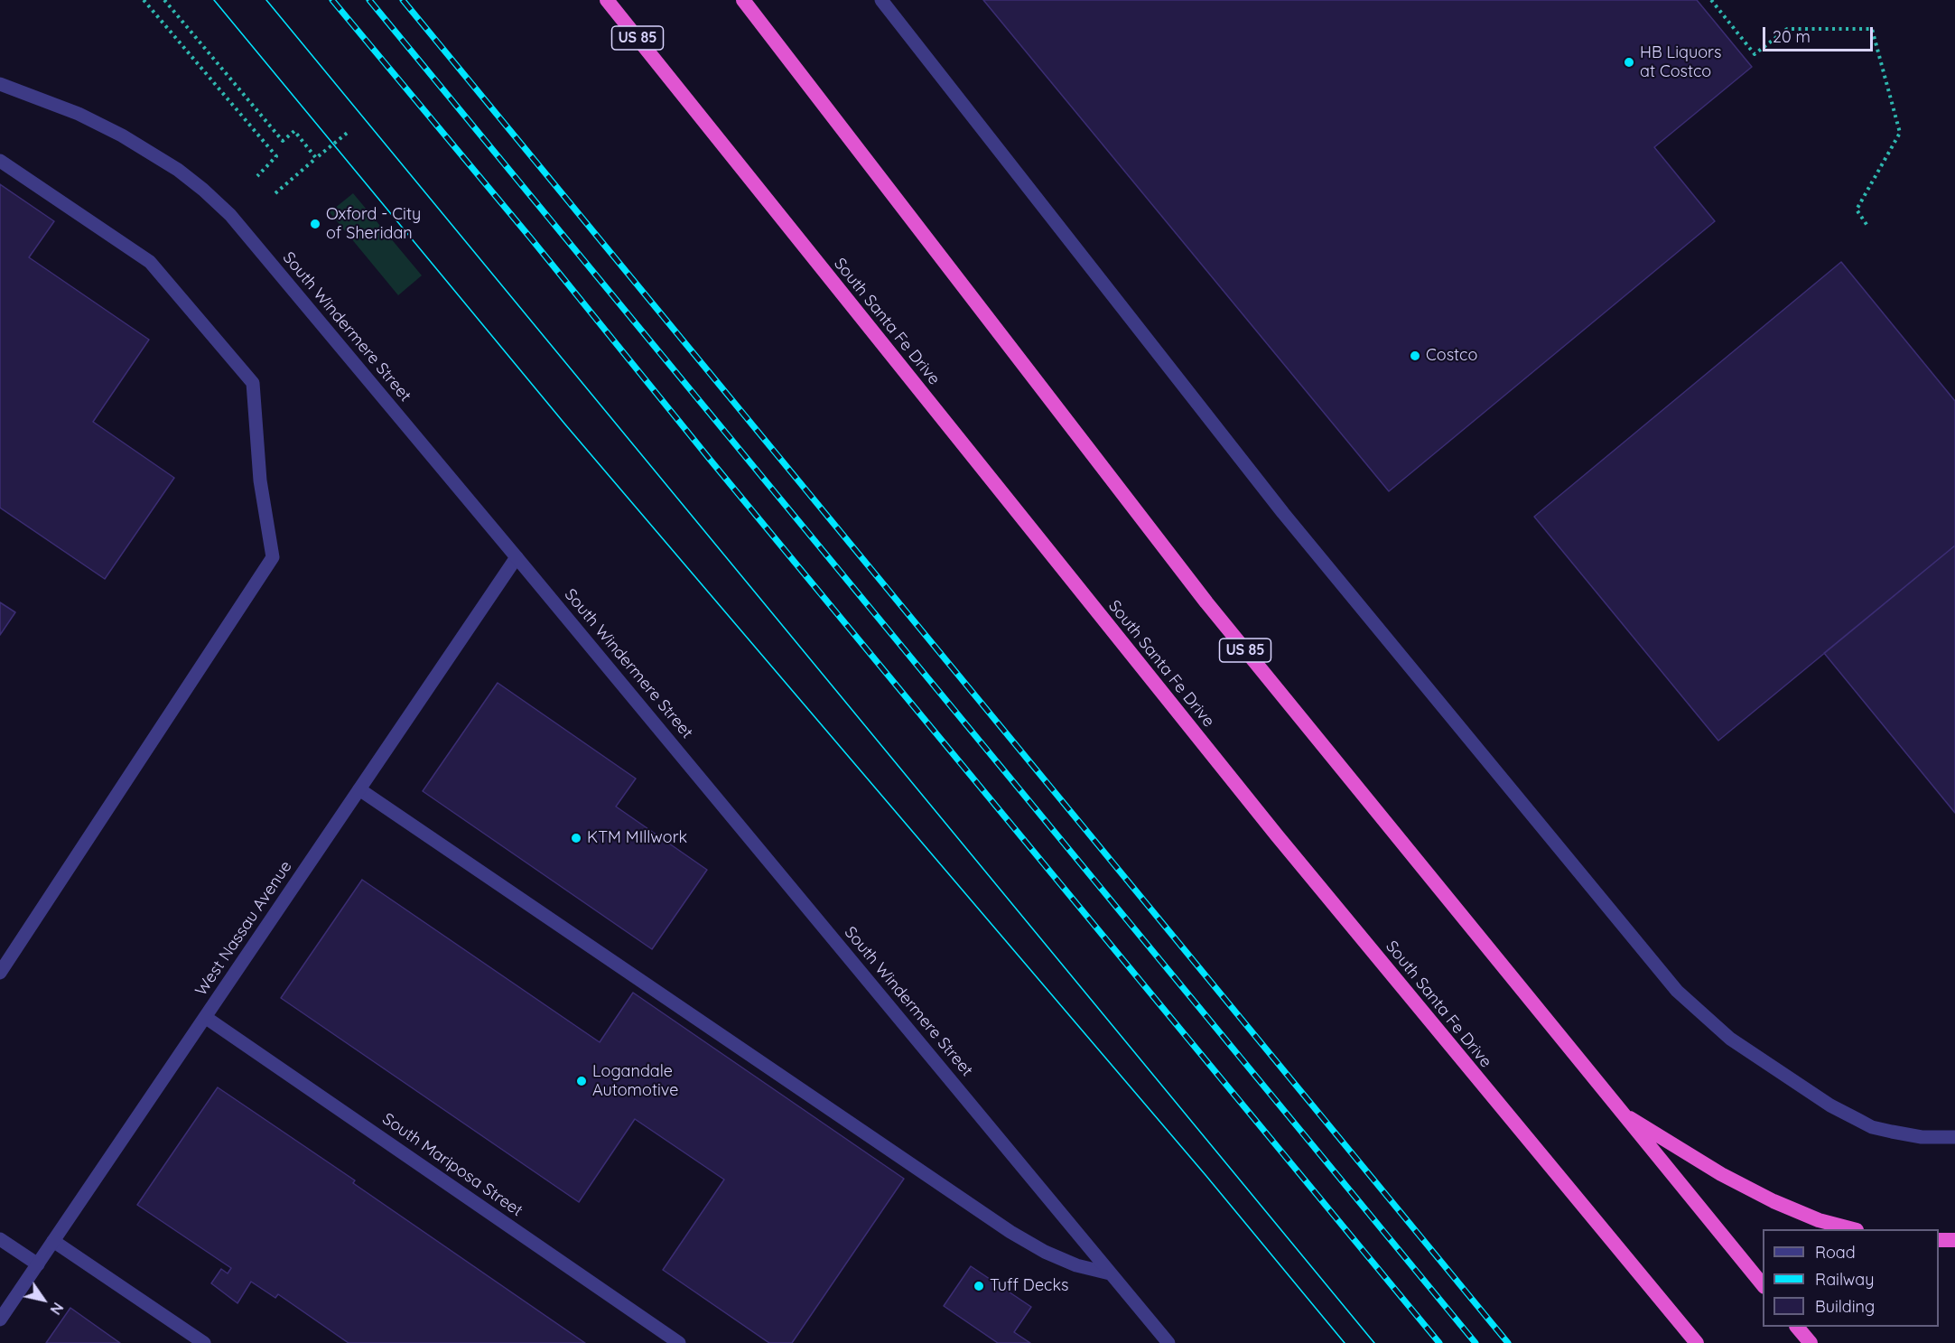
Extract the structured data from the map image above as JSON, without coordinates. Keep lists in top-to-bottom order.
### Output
{
  "streets": {
    "highway": ["US 85", "South Santa Fe Drive"],
    "street": ["South Windermere Street", "West Nassau Avenue", "South Mariposa Street"]
  },
  "crossings": [
    ["South Windermere Street", "West Nassau Avenue"],
    ["West Nassau Avenue", "South Mariposa Street"]
  ],
  "places": [
    "HB Liquors at Costco",
    "Oxford - City of Sheridan",
    "Costco",
    "KTM MIllwork",
    "Logandale Automotive",
    "Tuff Decks"
  ],
  "legend": ["Road", "Railway", "Building"],
  "scale_bar": "20 m",
  "north": "bottom right"
}
